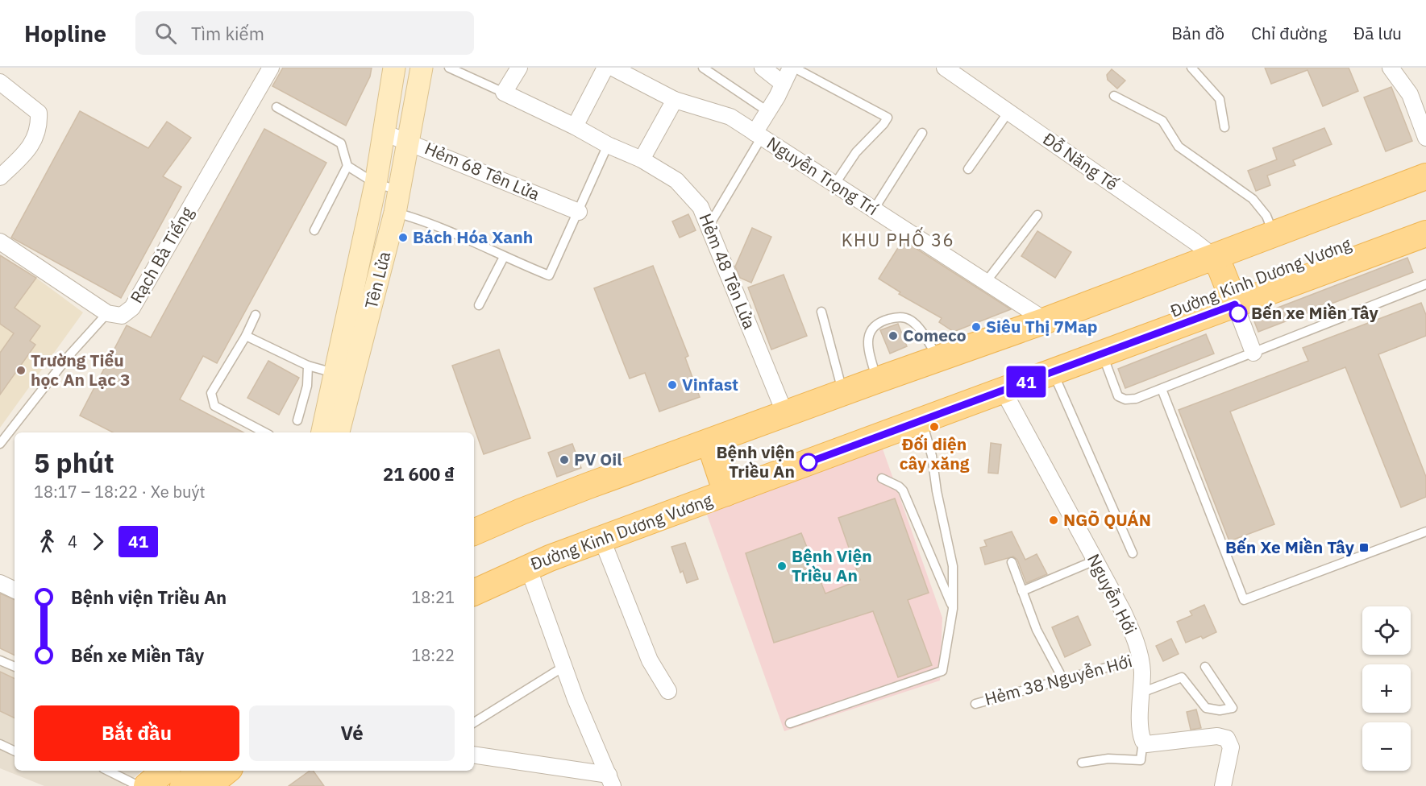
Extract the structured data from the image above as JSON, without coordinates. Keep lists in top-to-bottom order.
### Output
{
  "streets": {
    "main road": ["Đường Kinh Dương Vương", "Tên Lửa"],
    "street": [
      "Đỗ Năng Tế",
      "Hẻm 68 Tên Lửa",
      "Nguyễn Trọng Trí",
      "Rạch Bà Tiếng",
      "Hẻm 48 Tên Lửa",
      "Nguyễn Hới"
    ],
    "lane": ["Hẻm 38 Nguyễn Hới"]
  },
  "crossings": [
    ["Đỗ Năng Tế", "Đường Kinh Dương Vương"],
    ["Hẻm 68 Tên Lửa", "Tên Lửa"],
    ["Nguyễn Trọng Trí", "Đường Kinh Dương Vương"],
    ["Hẻm 48 Tên Lửa", "Đường Kinh Dương Vương"],
    ["Đường Kinh Dương Vương", "Nguyễn Hới"],
    ["Nguyễn Hới", "Hẻm 38 Nguyễn Hới"]
  ],
  "districts": ["KHU PHỐ 36"],
  "places": {
    "other": [
      "Bách Hóa Xanh",
      "Bến xe Miền Tây",
      "Siêu Thị 7Map",
      "Comeco",
      "Trường Tiểu học An Lạc 3",
      "Vinfast",
      "Đối diện cây xăng",
      "PV Oil",
      "Bệnh viện Triều An",
      "NGÕ QUÁN",
      "Bệnh Viện Triều An"
    ],
    "transit": ["Bến Xe Miền Tây"]
  },
  "lines": ["bus line 41"],
  "page": {
    "header": "Hopline",
    "search": "Tìm kiếm",
    "nav": ["Bản đồ", "Chỉ đường", "Đã lưu"],
    "on_map": "41",
    "heading": ["5 phút", "18:17 – 18:22 · Xe buýt", "21 600 ₫"],
    "legs": ["4", "41"],
    "list": [
      {
        "name": "Bệnh viện Triều An",
        "value": "18:21"
      },
      {
        "name": "Bến xe Miền Tây",
        "value": "18:22"
      }
    ],
    "map_buttons": ["+", "−"],
    "buttons": ["Bắt đầu", "Vé"]
  }
}
